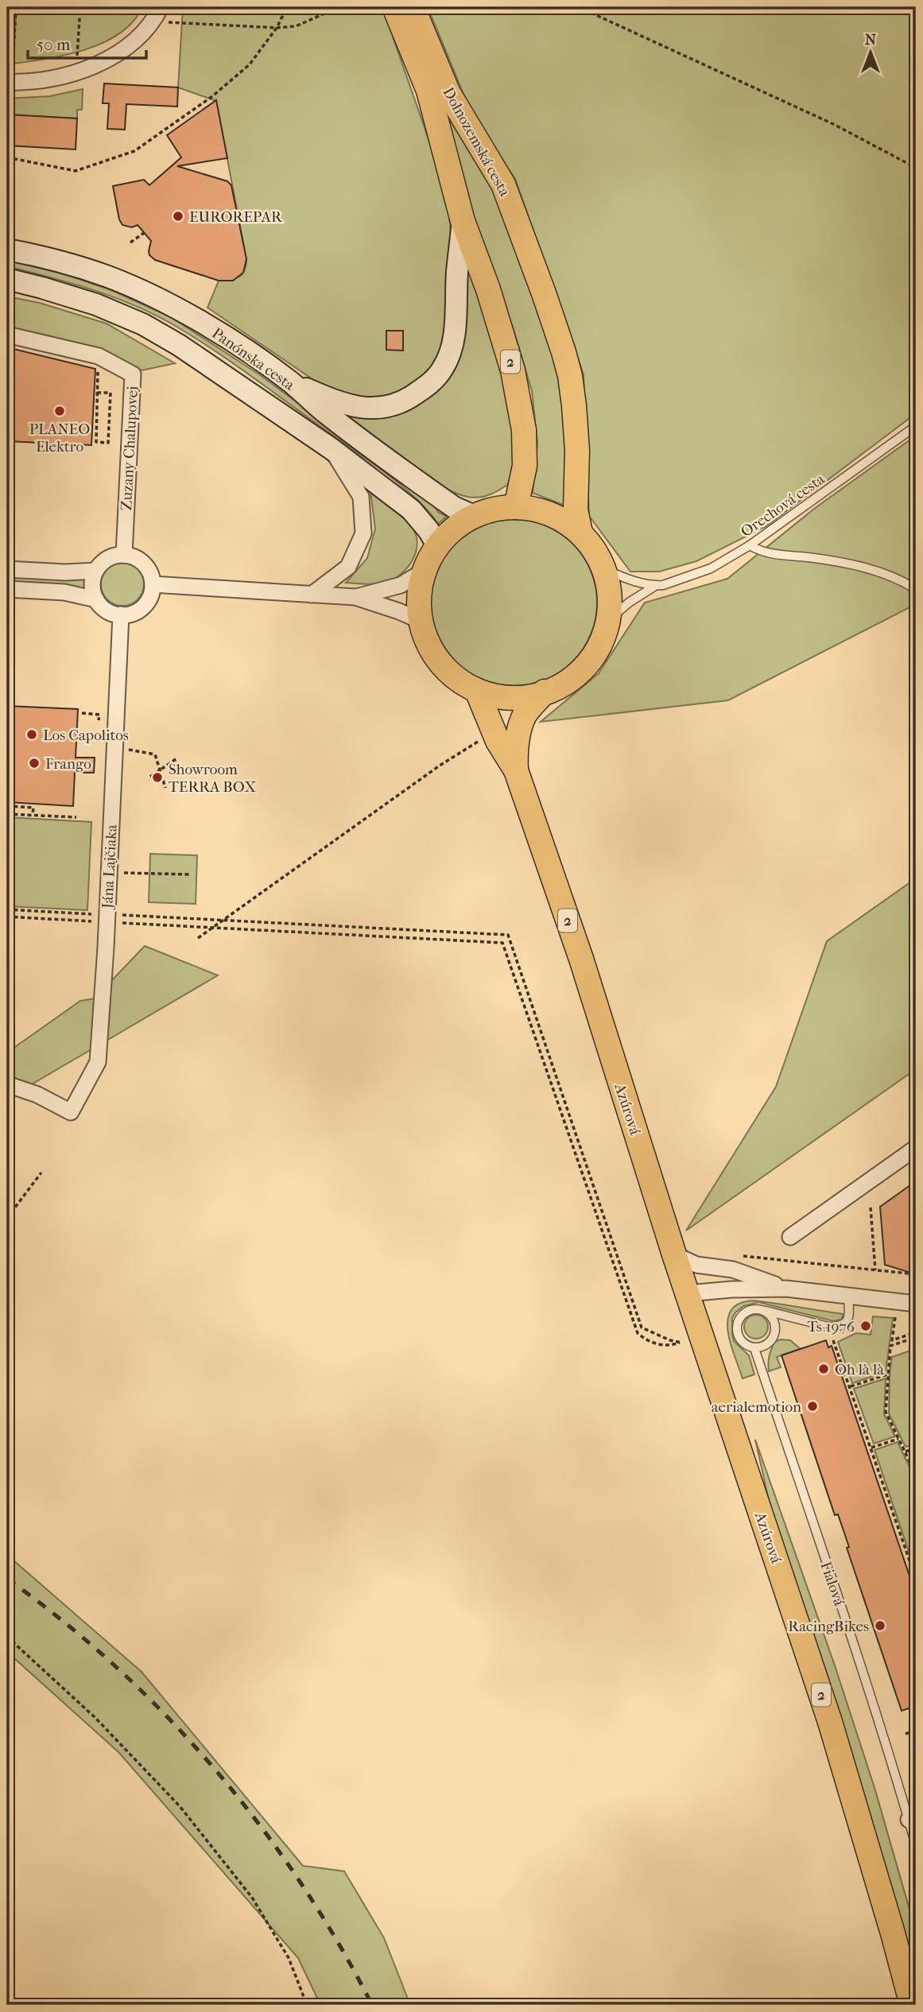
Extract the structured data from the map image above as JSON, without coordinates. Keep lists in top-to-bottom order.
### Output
{
  "streets": {
    "main road": [
      "Dolnozemská cesta",
      "Panónska cesta",
      "2",
      "Azúrová"
    ],
    "street": ["Zuzany Chalupovej", "Jána Lajčiaka"],
    "lane": ["Orechová cesta", "Fialová"]
  },
  "crossings": [
    ["Dolnozemská cesta", "Panónska cesta"],
    ["Dolnozemská cesta", "2"],
    ["Panónska cesta", "2"],
    ["2", "Azúrová"],
    ["Zuzany Chalupovej", "Jána Lajčiaka"]
  ],
  "places": [
    "EUROREPAR",
    "PLANEO Elektro",
    "Los Capolitos",
    "Frango",
    "Showroom TERRA BOX",
    "Ts-1976",
    "Oh là là",
    "aerialemotion",
    "RacingBikes"
  ],
  "scale_bar": "50 m",
  "north": "top"
}
